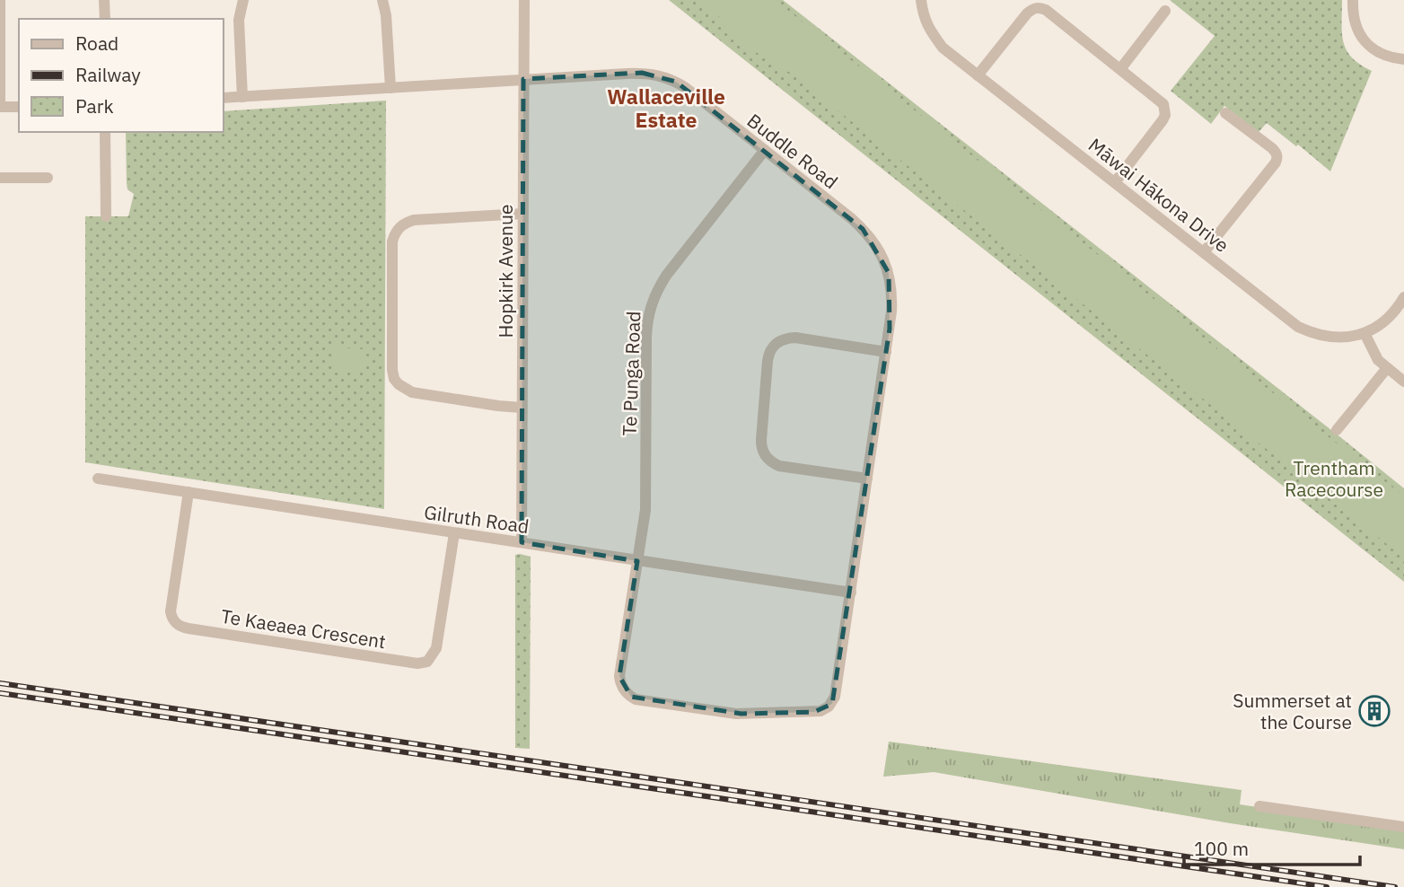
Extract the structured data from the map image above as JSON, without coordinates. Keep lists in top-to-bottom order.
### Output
{
  "streets": {
    "street": [
      "Buddle Road",
      "Māwai Hākona Drive",
      "Hopkirk Avenue",
      "Te Punga Road",
      "Gilruth Road",
      "Te Kaeaea Crescent"
    ]
  },
  "crossings": [
    ["Buddle Road", "Hopkirk Avenue"],
    ["Buddle Road", "Te Punga Road"],
    ["Buddle Road", "Gilruth Road"],
    ["Hopkirk Avenue", "Gilruth Road"],
    ["Te Punga Road", "Gilruth Road"],
    ["Gilruth Road", "Te Kaeaea Crescent"]
  ],
  "districts": ["Wallaceville Estate"],
  "parks": ["Trentham Racecourse"],
  "places": {
    "building": ["Summerset at the Course"]
  },
  "legend": ["Road", "Railway", "Park"],
  "scale_bar": "100 m"
}
